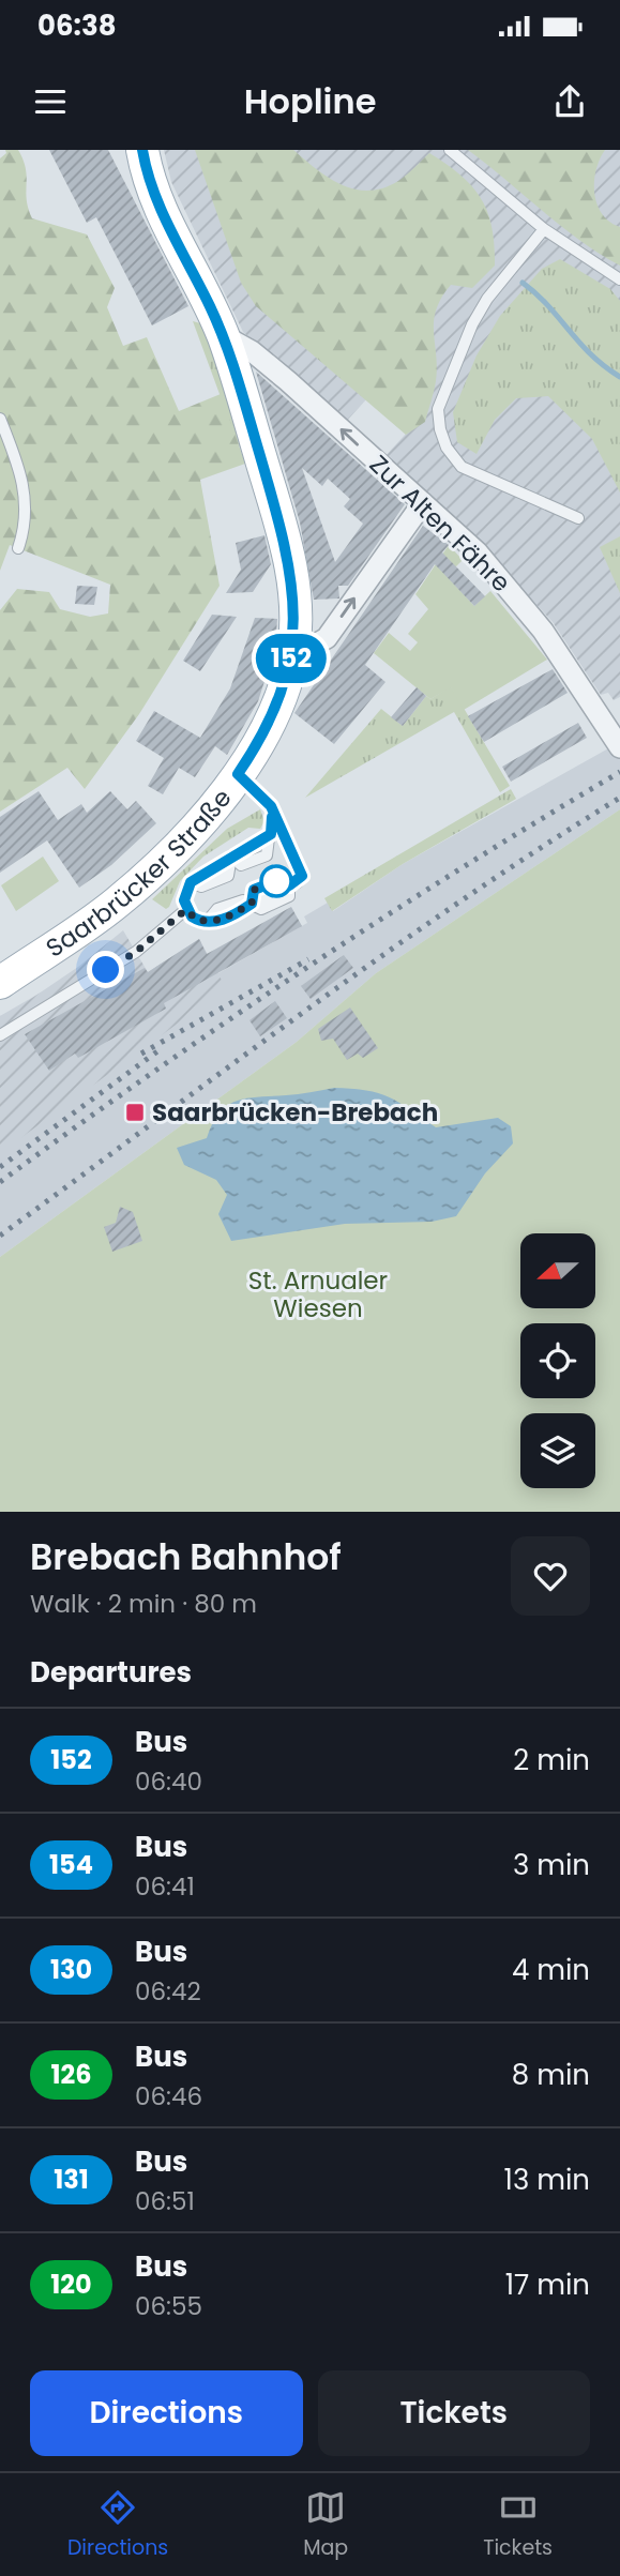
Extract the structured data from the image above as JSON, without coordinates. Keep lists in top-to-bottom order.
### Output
{
  "streets": {
    "main road": ["Saarbrücker Straße"],
    "street": ["Zur Alten Fähre"]
  },
  "crossings": [
    ["Zur Alten Fähre", "Saarbrücker Straße"]
  ],
  "one_way": ["Zur Alten Fähre"],
  "parks": ["St. Arnualer Wiesen"],
  "places": {
    "transit": ["Saarbrücken-Brebach"]
  },
  "lines": ["bus line 152"],
  "north": "left",
  "page": {
    "status": "06:38",
    "header": "Hopline",
    "on_map": "152",
    "heading": [
      ["Brebach Bahnhof", "Walk · 2 min · 80 m"],
      "Departures"
    ],
    "list": [
      {
        "mark": "152",
        "name": "Bus",
        "note": "06:40",
        "value": "2 min"
      },
      {
        "mark": "154",
        "name": "Bus",
        "note": "06:41",
        "value": "3 min"
      },
      {
        "mark": "130",
        "name": "Bus",
        "note": "06:42",
        "value": "4 min"
      },
      {
        "mark": "126",
        "name": "Bus",
        "note": "06:46",
        "value": "8 min"
      },
      {
        "mark": "131",
        "name": "Bus",
        "note": "06:51",
        "value": "13 min"
      },
      {
        "mark": "120",
        "name": "Bus",
        "note": "06:55",
        "value": "17 min"
      }
    ],
    "buttons": ["Directions", "Tickets"],
    "tabs": ["Directions", "Map", "Tickets"]
  }
}
